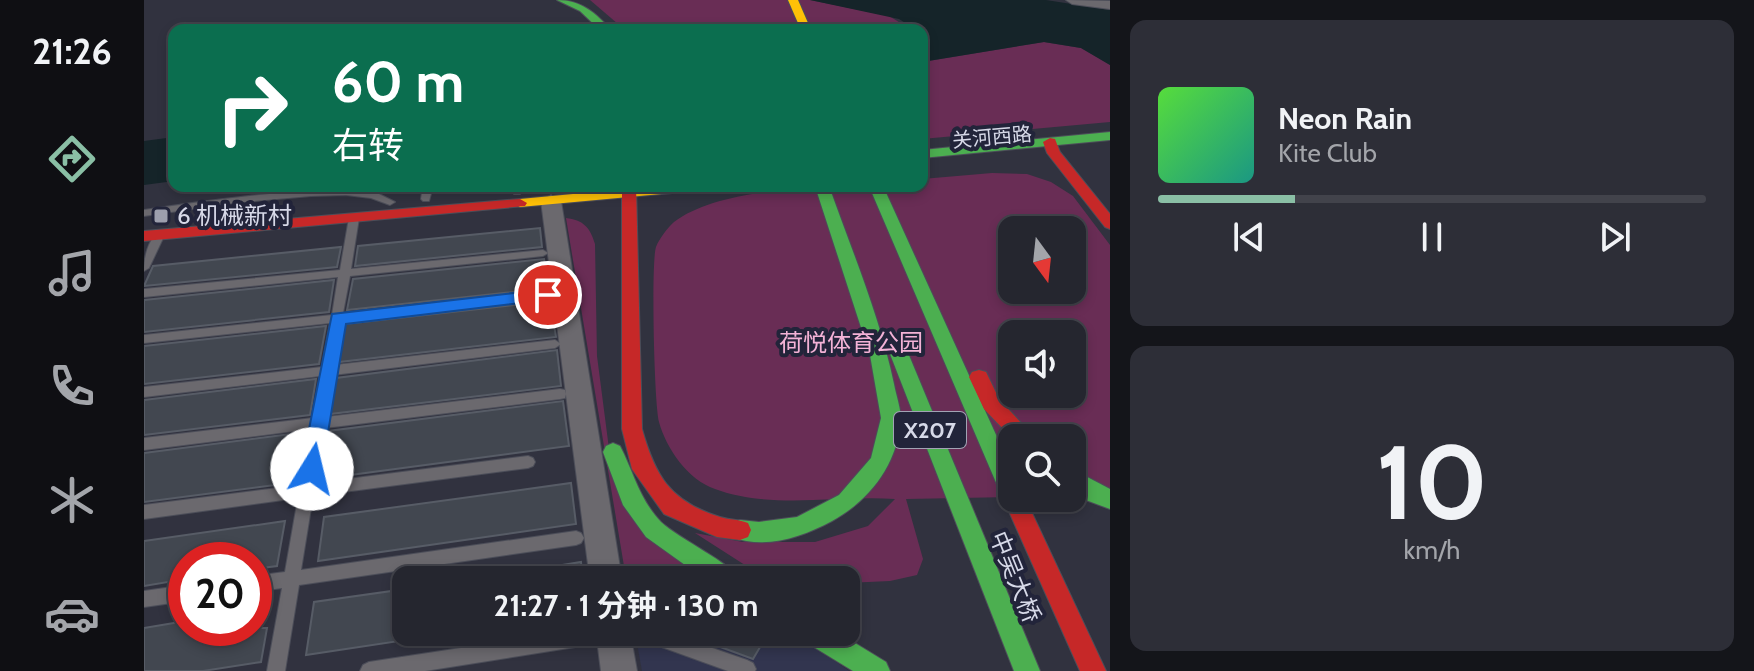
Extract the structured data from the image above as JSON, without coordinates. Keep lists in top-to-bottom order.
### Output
{
  "streets": {
    "main road": ["关河西路", "X207", "中吴大桥"]
  },
  "parks": ["荷悦体育公园"],
  "places": {
    "transit": ["6 机械新村"]
  },
  "north": "bottom",
  "page": {
    "tabs": "21:26",
    "turn": ["60 m", "右转"],
    "song": ["Neon Rain", "Kite Club"],
    "tile": ["10", "km/h"],
    "limit": "20",
    "trip": "21:27 · 1 分钟 · 130 m"
  }
}
